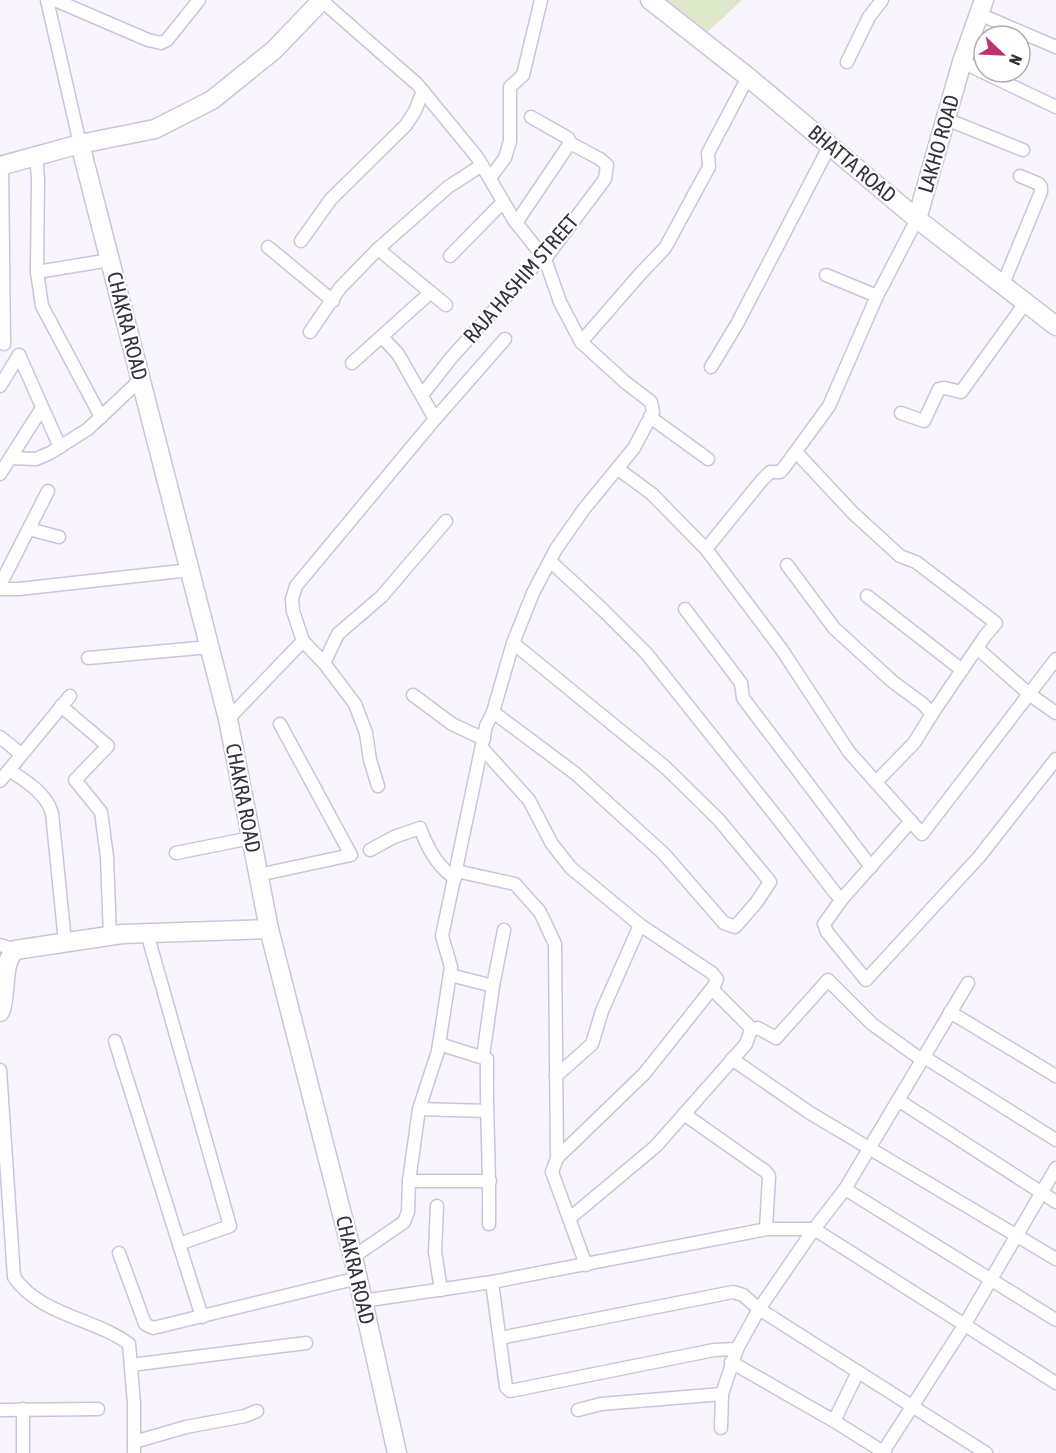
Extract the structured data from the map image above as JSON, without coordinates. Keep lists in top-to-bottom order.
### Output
{
  "streets": {
    "main road": ["LAKHO ROAD", "BHATTA ROAD", "CHAKRA ROAD"],
    "street": ["RAJA HASHIM STREET"]
  },
  "crossings": [
    ["LAKHO ROAD", "BHATTA ROAD"]
  ],
  "north": "bottom right"
}
